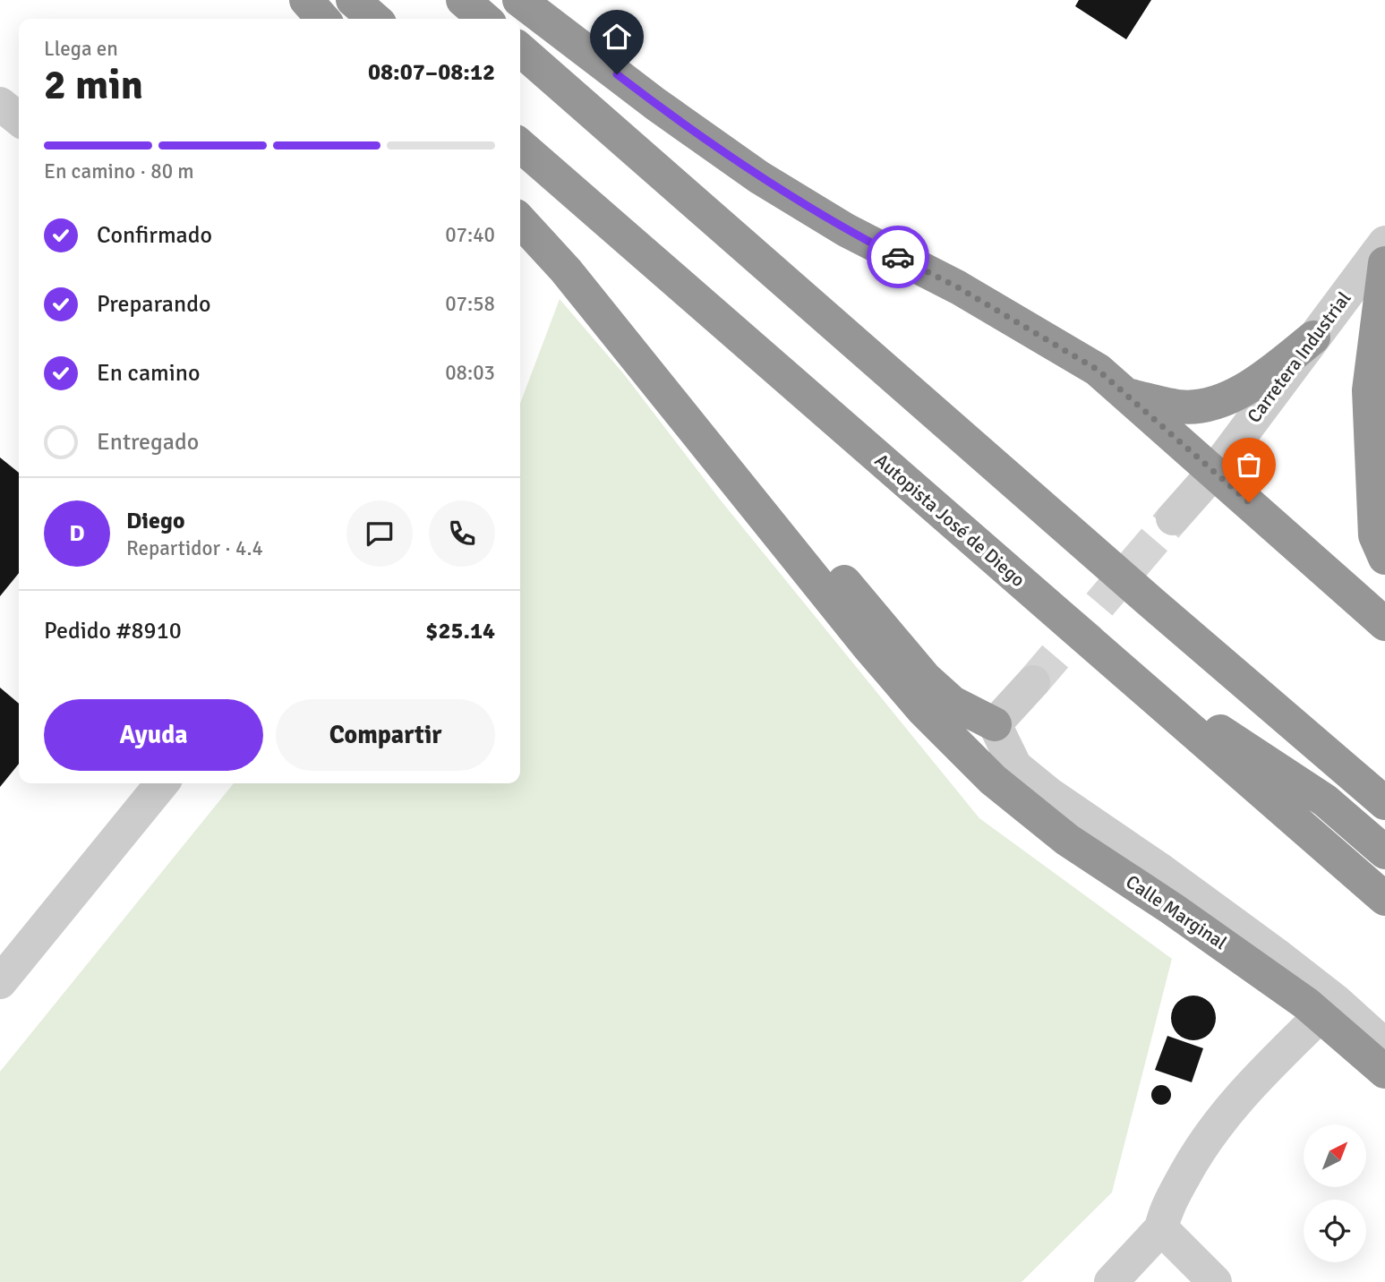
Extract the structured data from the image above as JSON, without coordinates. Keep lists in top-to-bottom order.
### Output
{
  "streets": {
    "highway": ["Autopista José de Diego", "Calle Marginal"],
    "street": ["Carretera Industrial"]
  },
  "north": "top right",
  "page": {
    "heading": ["2 min", "Llega en", "08:07–08:12"],
    "panel": [
      "Diego",
      "Repartidor · 4.4",
      "Pedido #8910",
      "$25.14"
    ],
    "bar": "En camino · 80 m",
    "list": [
      ["Confirmado", "07:40"],
      ["Preparando", "07:58"],
      ["En camino", "08:03"],
      "Entregado"
    ],
    "round": "D",
    "buttons": ["Ayuda", "Compartir"]
  }
}
